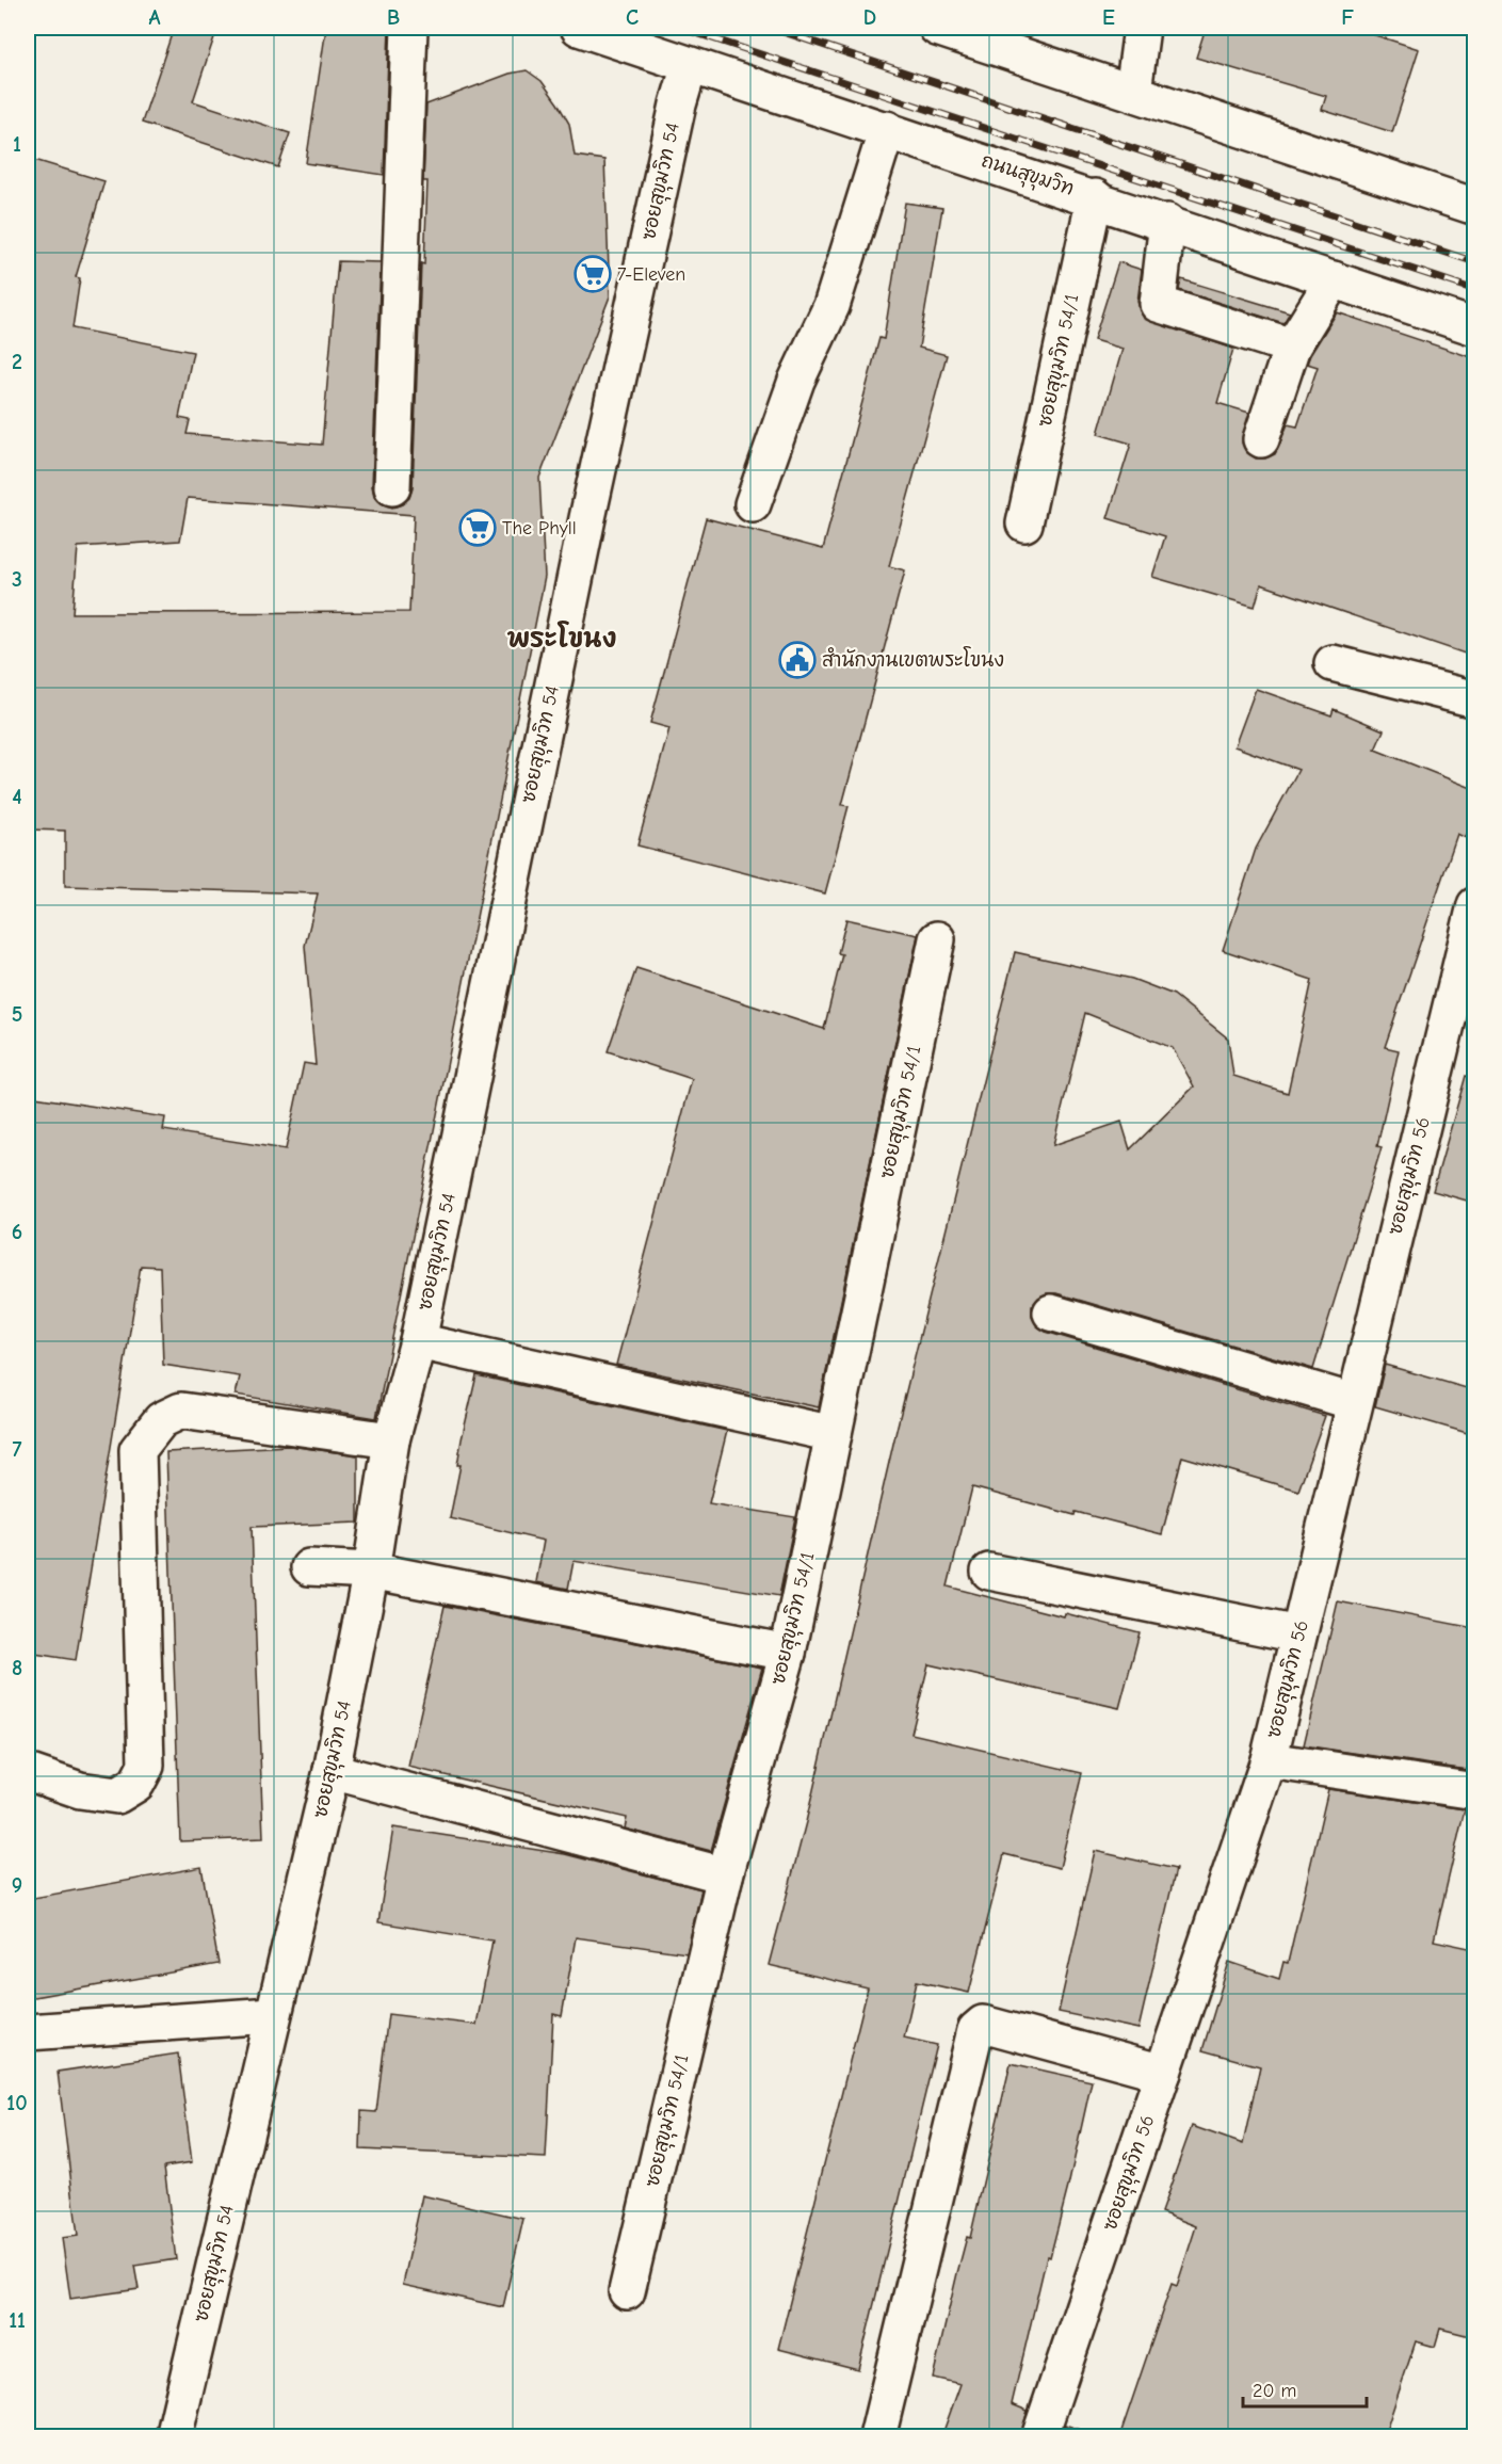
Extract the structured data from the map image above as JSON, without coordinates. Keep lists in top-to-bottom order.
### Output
{
  "streets": {
    "street": [
      "ถนนสุขุมวิท",
      "ซอยสุขุมวิท 54",
      "ซอยสุขุมวิท 54/1",
      "ซอยสุขุมวิท 56"
    ]
  },
  "crossings": [
    ["ถนนสุขุมวิท", "ซอยสุขุมวิท 54"],
    ["ถนนสุขุมวิท", "ซอยสุขุมวิท 54/1"]
  ],
  "districts": ["พระโขนง"],
  "places": {
    "supermarket": ["7-Eleven", "The Phyll"],
    "public building": ["สำนักงานเขตพระโขนง"]
  },
  "scale_bar": "20 m",
  "grid": {
    "columns": [
      "A",
      "B",
      "C",
      "D",
      "E",
      "F"
    ],
    "rows": [
      "1",
      "2",
      "3",
      "4",
      "5",
      "6",
      "7",
      "8",
      "9",
      "10",
      "11"
    ]
  }
}
